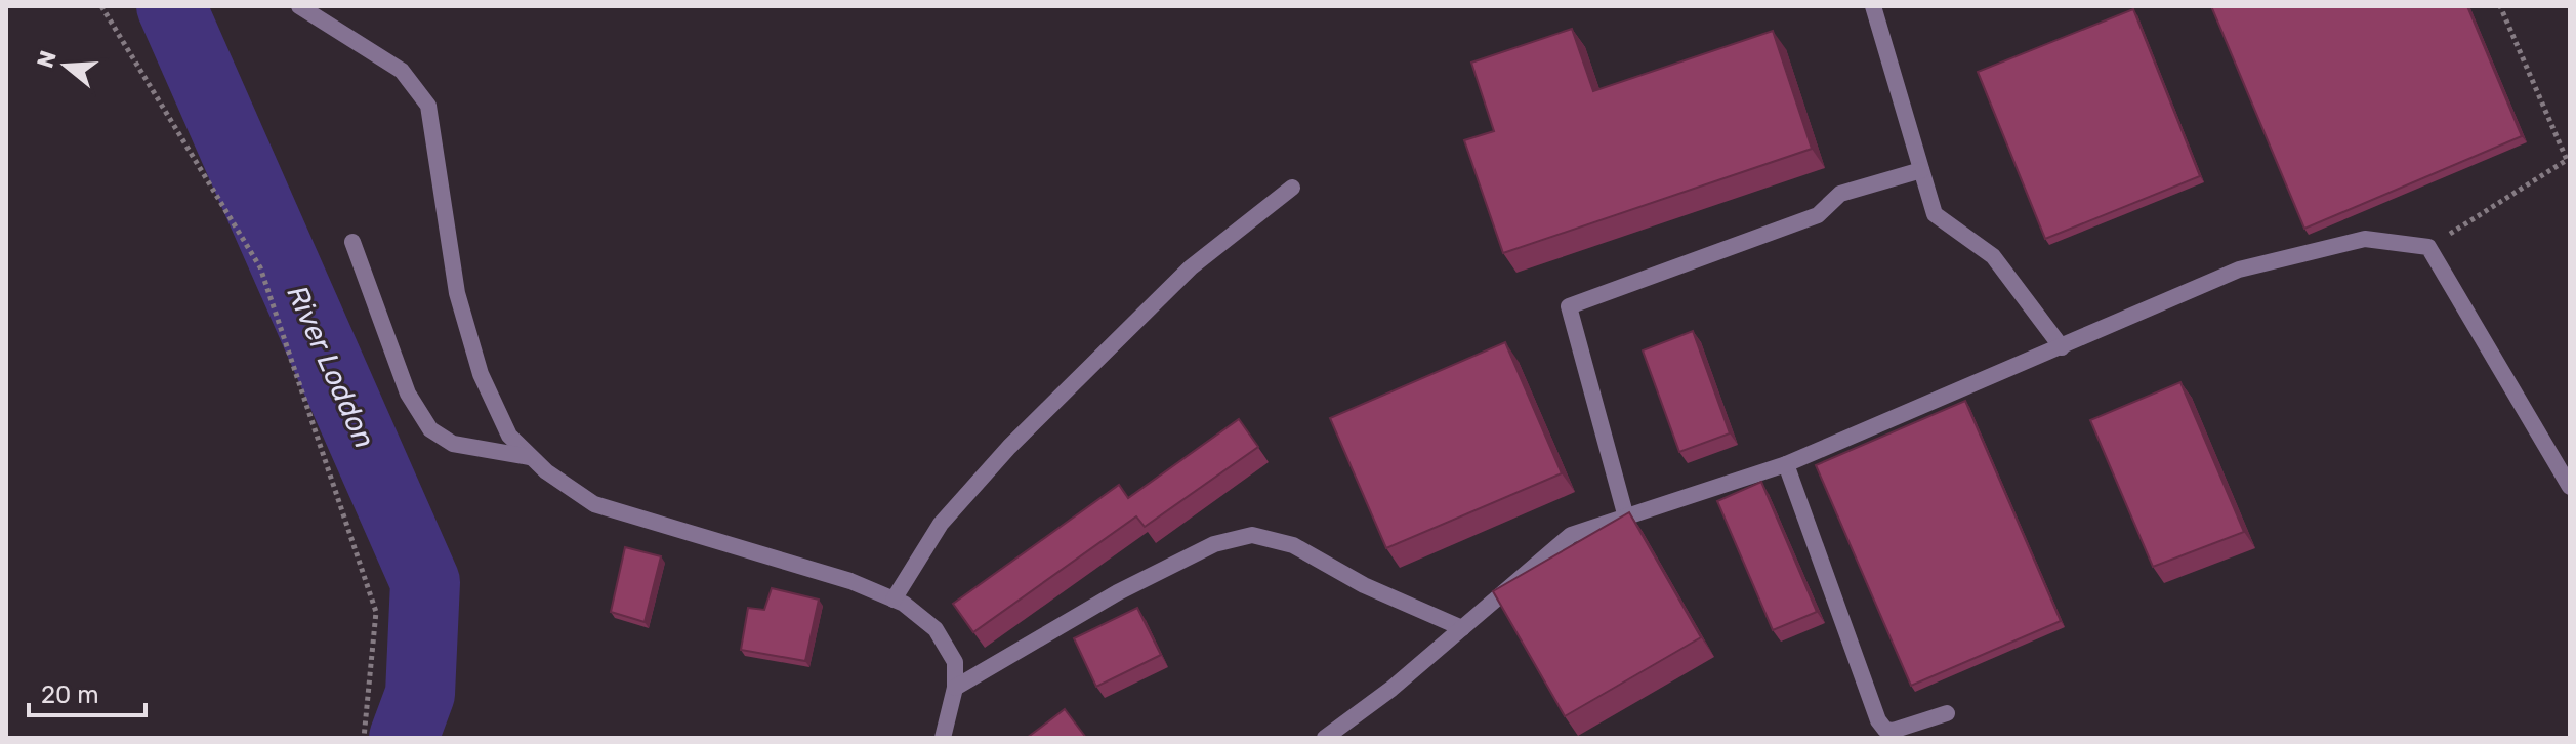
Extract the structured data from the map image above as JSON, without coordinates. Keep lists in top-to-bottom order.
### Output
{
  "water": ["River Loddon"],
  "scale_bar": "20 m",
  "north": "left"
}
